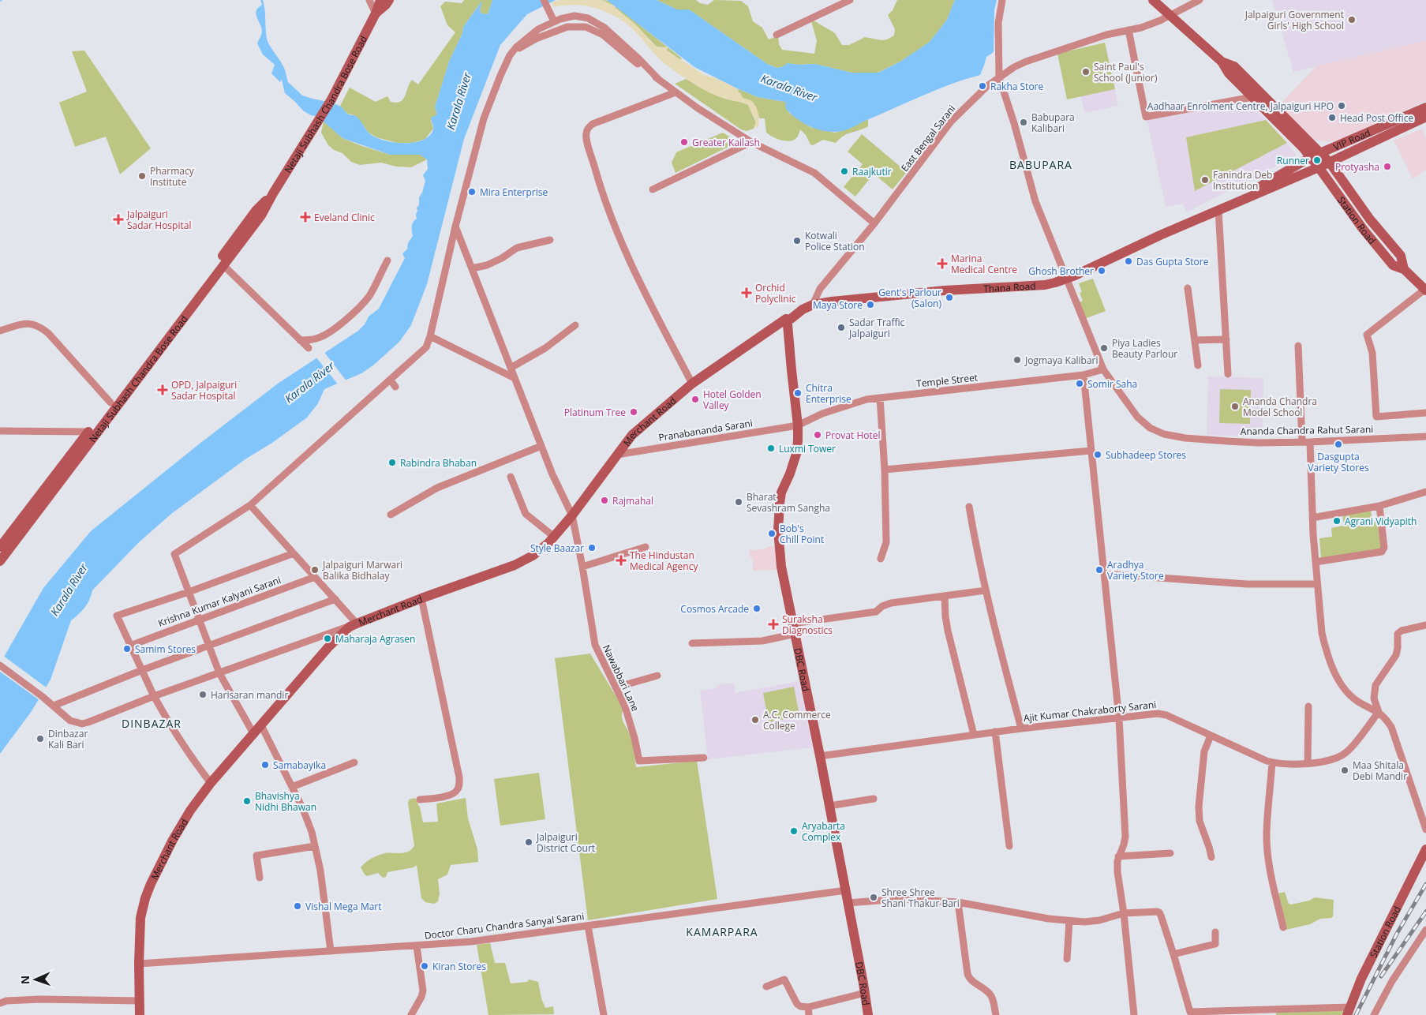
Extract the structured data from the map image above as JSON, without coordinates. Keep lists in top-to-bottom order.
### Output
{
  "streets": {
    "street": [
      "Netaji Subhash Chandra Bose Road",
      "East Bengal Sarani",
      "VIP Road",
      "Station Road",
      "Thana Road",
      "Temple Street",
      "Merchant Road",
      "Pranabananda Sarani",
      "Ananda Chandra Rahut Sarani",
      "Krishna Kumar Kalyani Sarani",
      "DBC Road",
      "Nawabbari Lane",
      "Ajit Kumar Chakraborty Sarani",
      "Doctor Charu Chandra Sanyal Sarani"
    ]
  },
  "crossings": [
    ["East Bengal Sarani", "Thana Road"],
    ["East Bengal Sarani", "Ananda Chandra Rahut Sarani"],
    ["VIP Road", "Station Road"],
    ["VIP Road", "Thana Road"],
    ["Station Road", "Thana Road"],
    ["Thana Road", "Merchant Road"],
    ["Thana Road", "Ananda Chandra Rahut Sarani"],
    ["Thana Road", "DBC Road"],
    ["Temple Street", "Pranabananda Sarani"],
    ["Temple Street", "Ananda Chandra Rahut Sarani"],
    ["Temple Street", "DBC Road"],
    ["Merchant Road", "Pranabananda Sarani"],
    ["Merchant Road", "DBC Road"],
    ["Merchant Road", "Nawabbari Lane"],
    ["Merchant Road", "Doctor Charu Chandra Sanyal Sarani"],
    ["Pranabananda Sarani", "DBC Road"],
    ["DBC Road", "Ajit Kumar Chakraborty Sarani"],
    ["DBC Road", "Doctor Charu Chandra Sanyal Sarani"]
  ],
  "districts": ["BABUPARA", "DINBAZAR", "KAMARPARA"],
  "water": ["Karala River"],
  "places": {
    "other": [
      "Jalpaiguri Government Girls' High School",
      "Saint Paul's School (Junior)",
      "Rakha Store",
      "Aadhaar Enrolment Centre, Jalpaiguri HPO",
      "Head Post Office",
      "Babupara Kalibari",
      "Greater Kailash",
      "Runner",
      "Protyasha",
      "Raajkutir",
      "Pharmacy Institute",
      "Fanindra Deb Institution",
      "Mira Enterprise",
      "Kotwali Police Station",
      "Das Gupta Store",
      "Ghosh Brother",
      "Gent's Parlour (Salon)",
      "Maya Store",
      "Sadar Traffic Jalpaiguri",
      "Piya Ladies Beauty Parlour",
      "Jogmaya Kalibari",
      "Somir Saha",
      "Chitra Enterprise",
      "Hotel Golden Valley",
      "Ananda Chandra Model School",
      "Platinum Tree",
      "Provat Hotel",
      "Dasgupta Variety Stores",
      "Luxmi Tower",
      "Subhadeep Stores",
      "Rabindra Bhaban",
      "Rajmahal",
      "Bharat Sevashram Sangha",
      "Agrani Vidyapith",
      "Bob's Chill Point",
      "Style Baazar",
      "Jalpaiguri Marwari Balika Bidhalay",
      "Aradhya Variety Store",
      "Cosmos Arcade",
      "Maharaja Agrasen",
      "Samim Stores",
      "Harisaran mandir",
      "A.C. Commerce College",
      "Dinbazar Kali Bari",
      "Samabayika",
      "Maa Shitala Debi Mandir",
      "Bhavishya Nidhi Bhawan",
      "Aryabarta Complex",
      "Jalpaiguri District Court",
      "Shree Shree Shani Thakur Bari",
      "Vishal Mega Mart",
      "Kiran Stores"
    ],
    "health": [
      "Eveland Clinic",
      "Jalpaiguri Sadar Hospital",
      "Marina Medical Centre",
      "Orchid Polyclinic",
      "OPD, Jalpaiguri Sadar Hospital",
      "The Hindustan Medical Agency",
      "Suraksha Diagnostics"
    ]
  },
  "north": "left"
}
